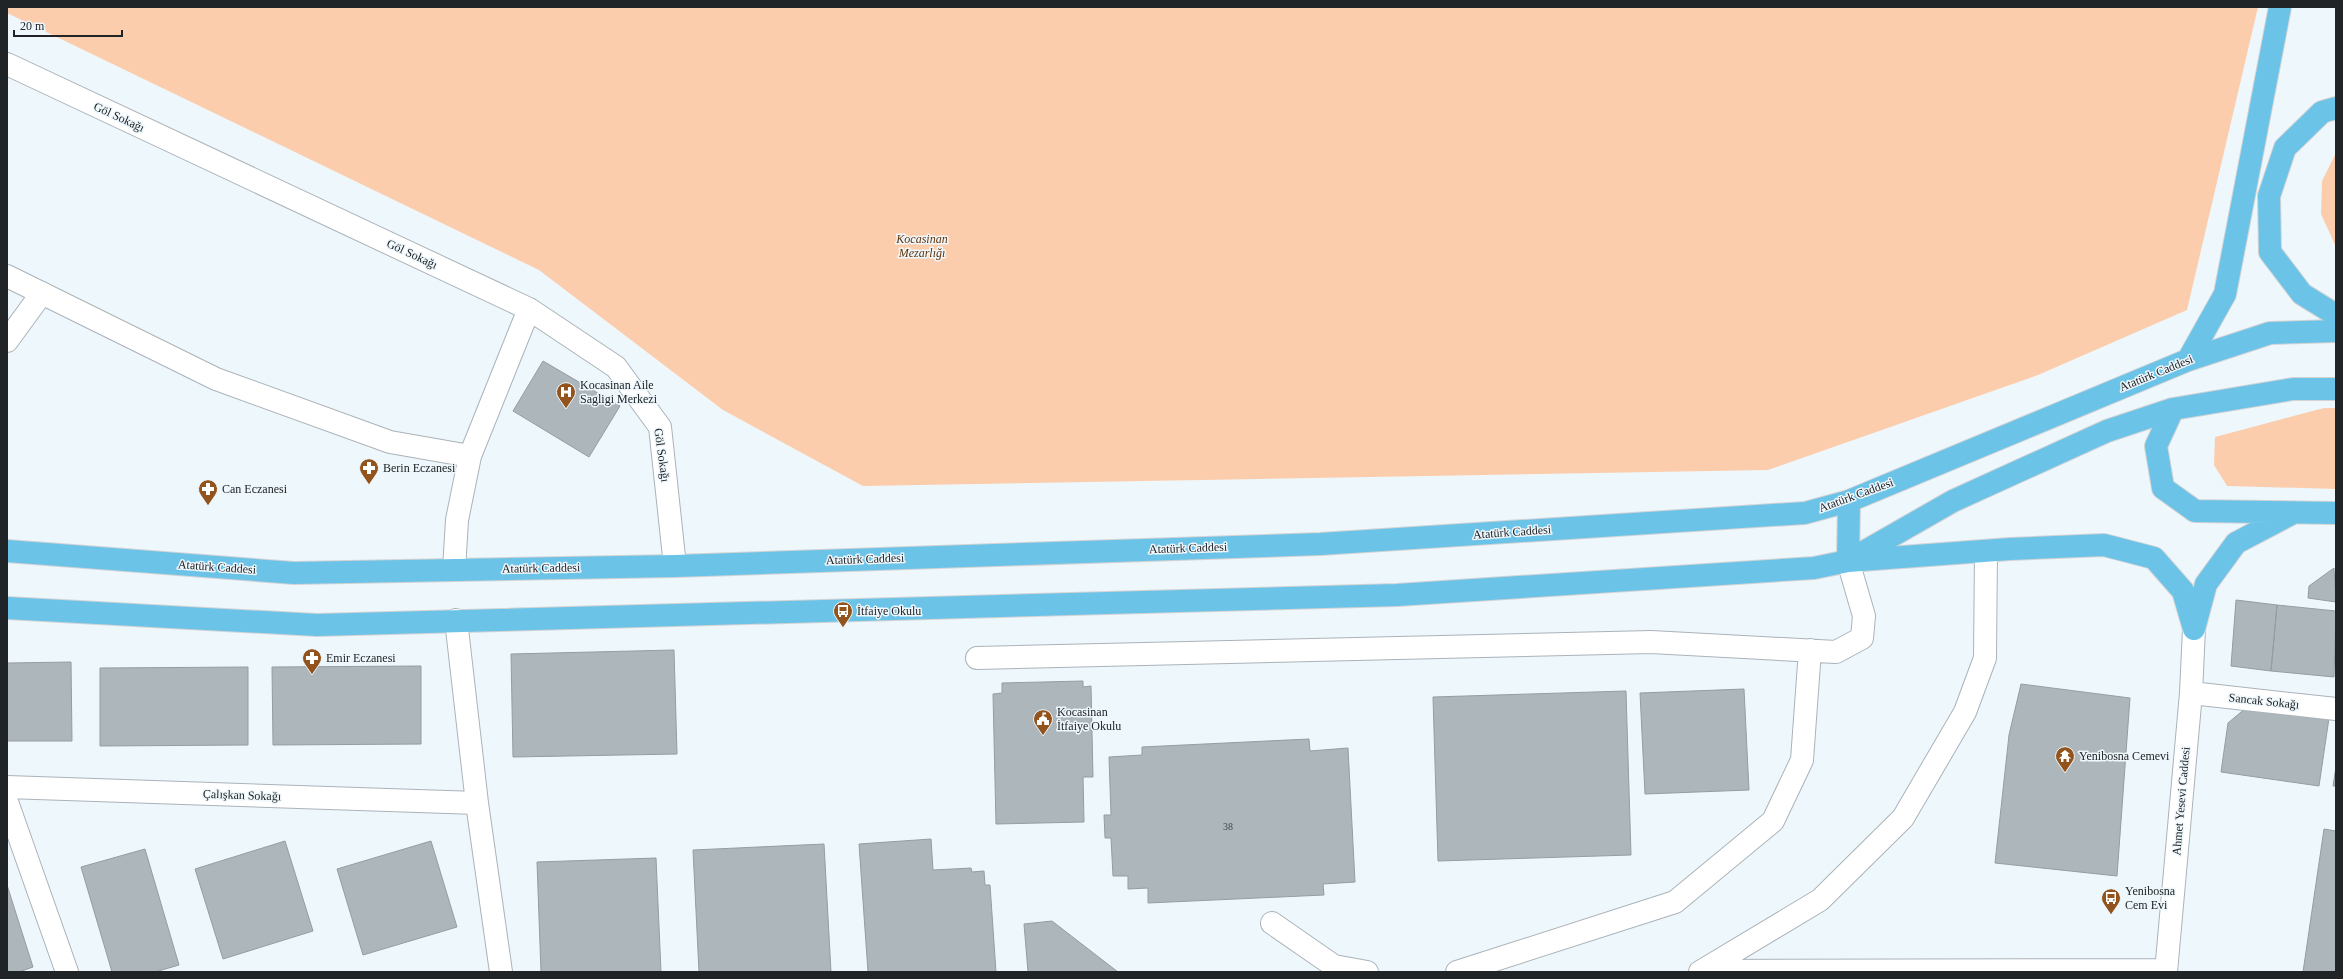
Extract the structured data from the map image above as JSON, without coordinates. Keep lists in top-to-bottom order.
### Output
{
  "streets": {
    "main road": ["Atatürk Caddesi"],
    "street": [
      "Göl Sokağı",
      "Sancak Sokağı",
      "Çalışkan Sokağı",
      "Ahmet Yesevi Caddesi"
    ]
  },
  "crossings": [
    ["Göl Sokağı", "Atatürk Caddesi"],
    ["Sancak Sokağı", "Ahmet Yesevi Caddesi"]
  ],
  "parks": ["Kocasinan Mezarlığı"],
  "places": {
    "hospital": ["Kocasinan Aile Sagligi Merkezi"],
    "pharmacy": ["Berin Eczanesi", "Can Eczanesi", "Emir Eczanesi"],
    "bus stop": ["İtfaiye Okulu", "Yenibosna Cem Evi"],
    "public building": ["Kocasinan İtfaiye Okulu"],
    "temple": ["Yenibosna Cemevi"]
  },
  "house_numbers": ["38"],
  "scale_bar": "20 m"
}
